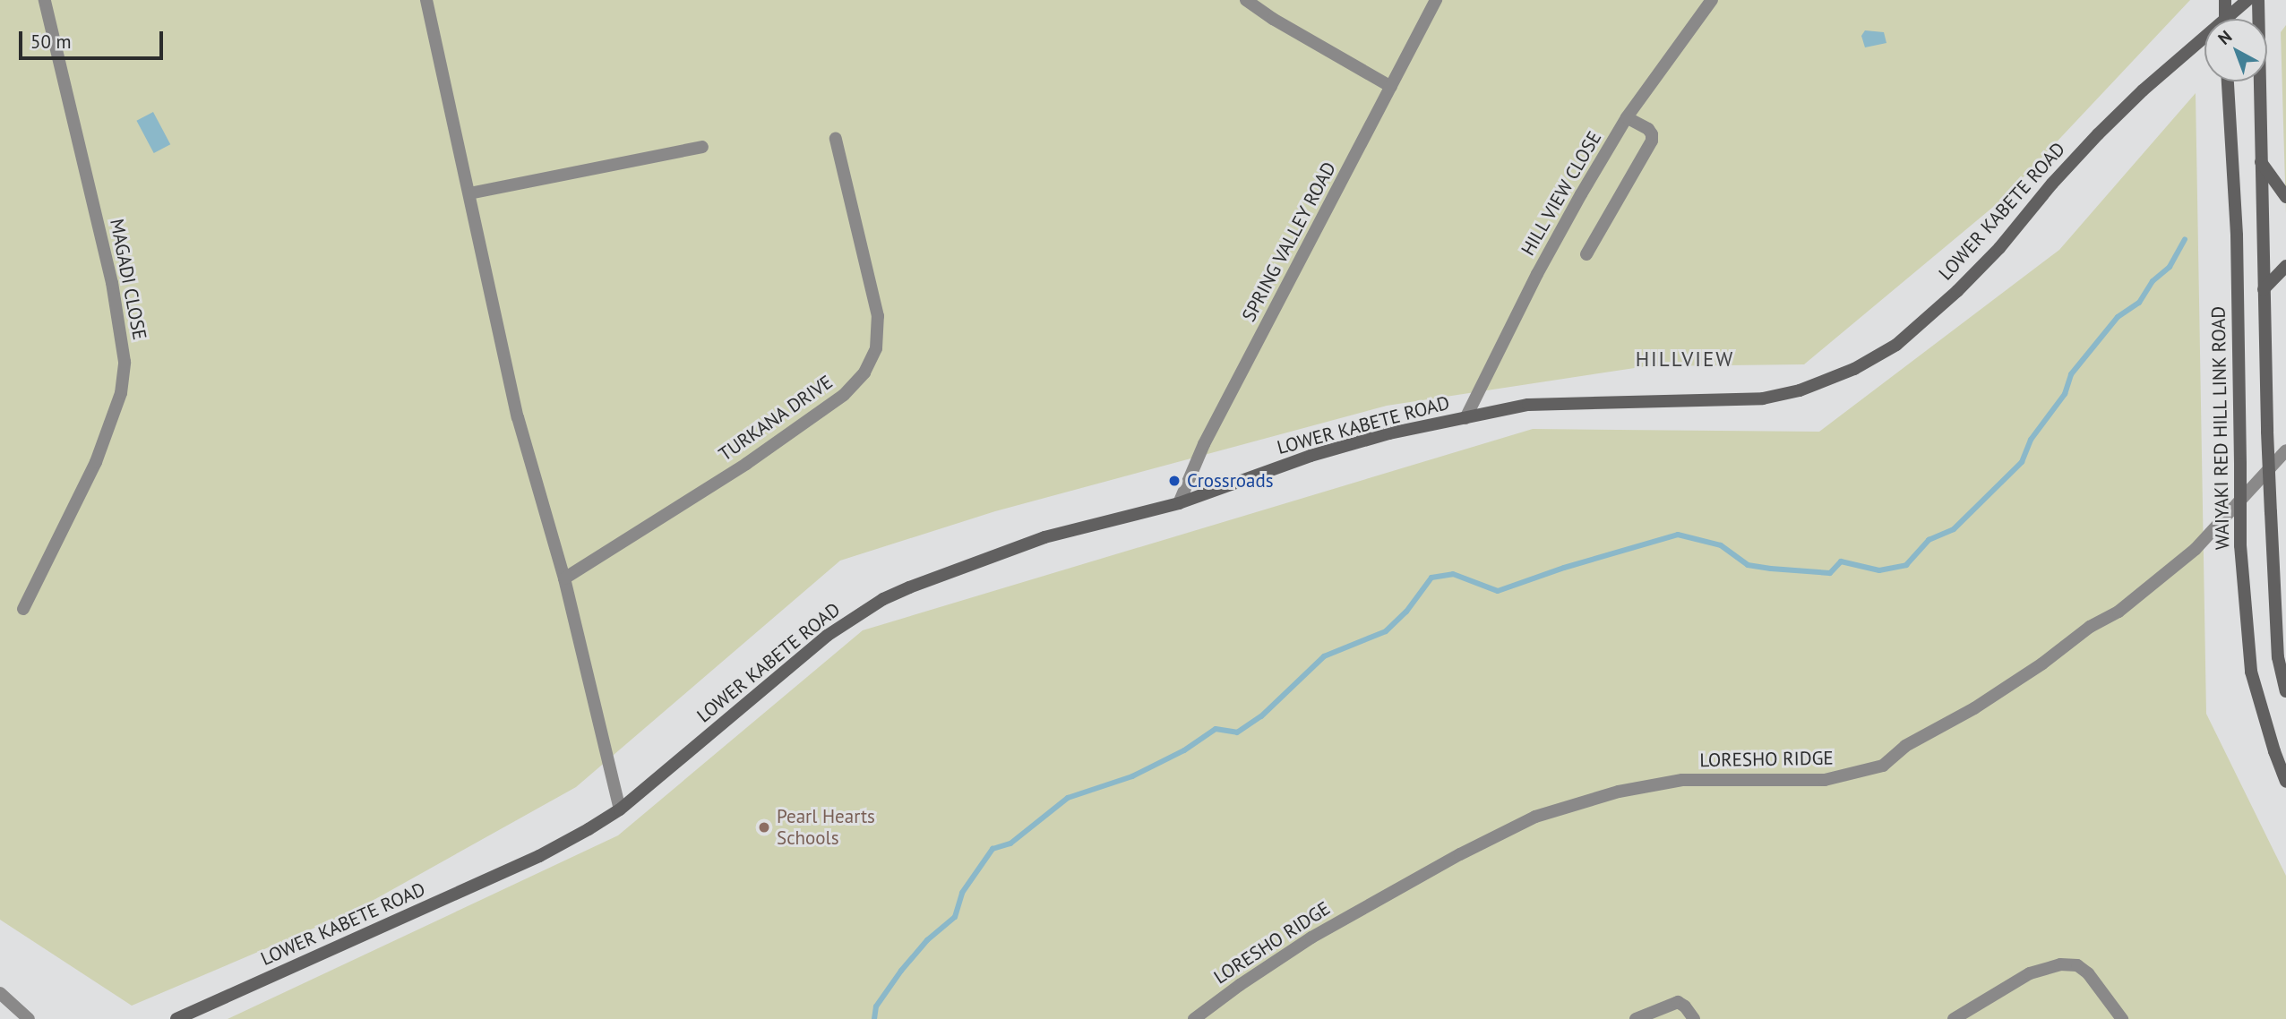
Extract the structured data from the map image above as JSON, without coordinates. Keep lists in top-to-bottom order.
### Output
{
  "streets": {
    "main road": ["LOWER KABETE ROAD", "WAIYAKI RED HILL LINK ROAD"],
    "street": [
      "HILL VIEW CLOSE",
      "SPRING VALLEY ROAD",
      "MAGADI CLOSE",
      "TURKANA DRIVE",
      "LORESHO RIDGE"
    ]
  },
  "crossings": [
    ["HILL VIEW CLOSE", "LOWER KABETE ROAD"],
    ["LOWER KABETE ROAD", "SPRING VALLEY ROAD"]
  ],
  "districts": ["HILLVIEW"],
  "places": ["Crossroads", "Pearl Hearts Schools"],
  "scale_bar": "50 m",
  "north": "top left"
}
